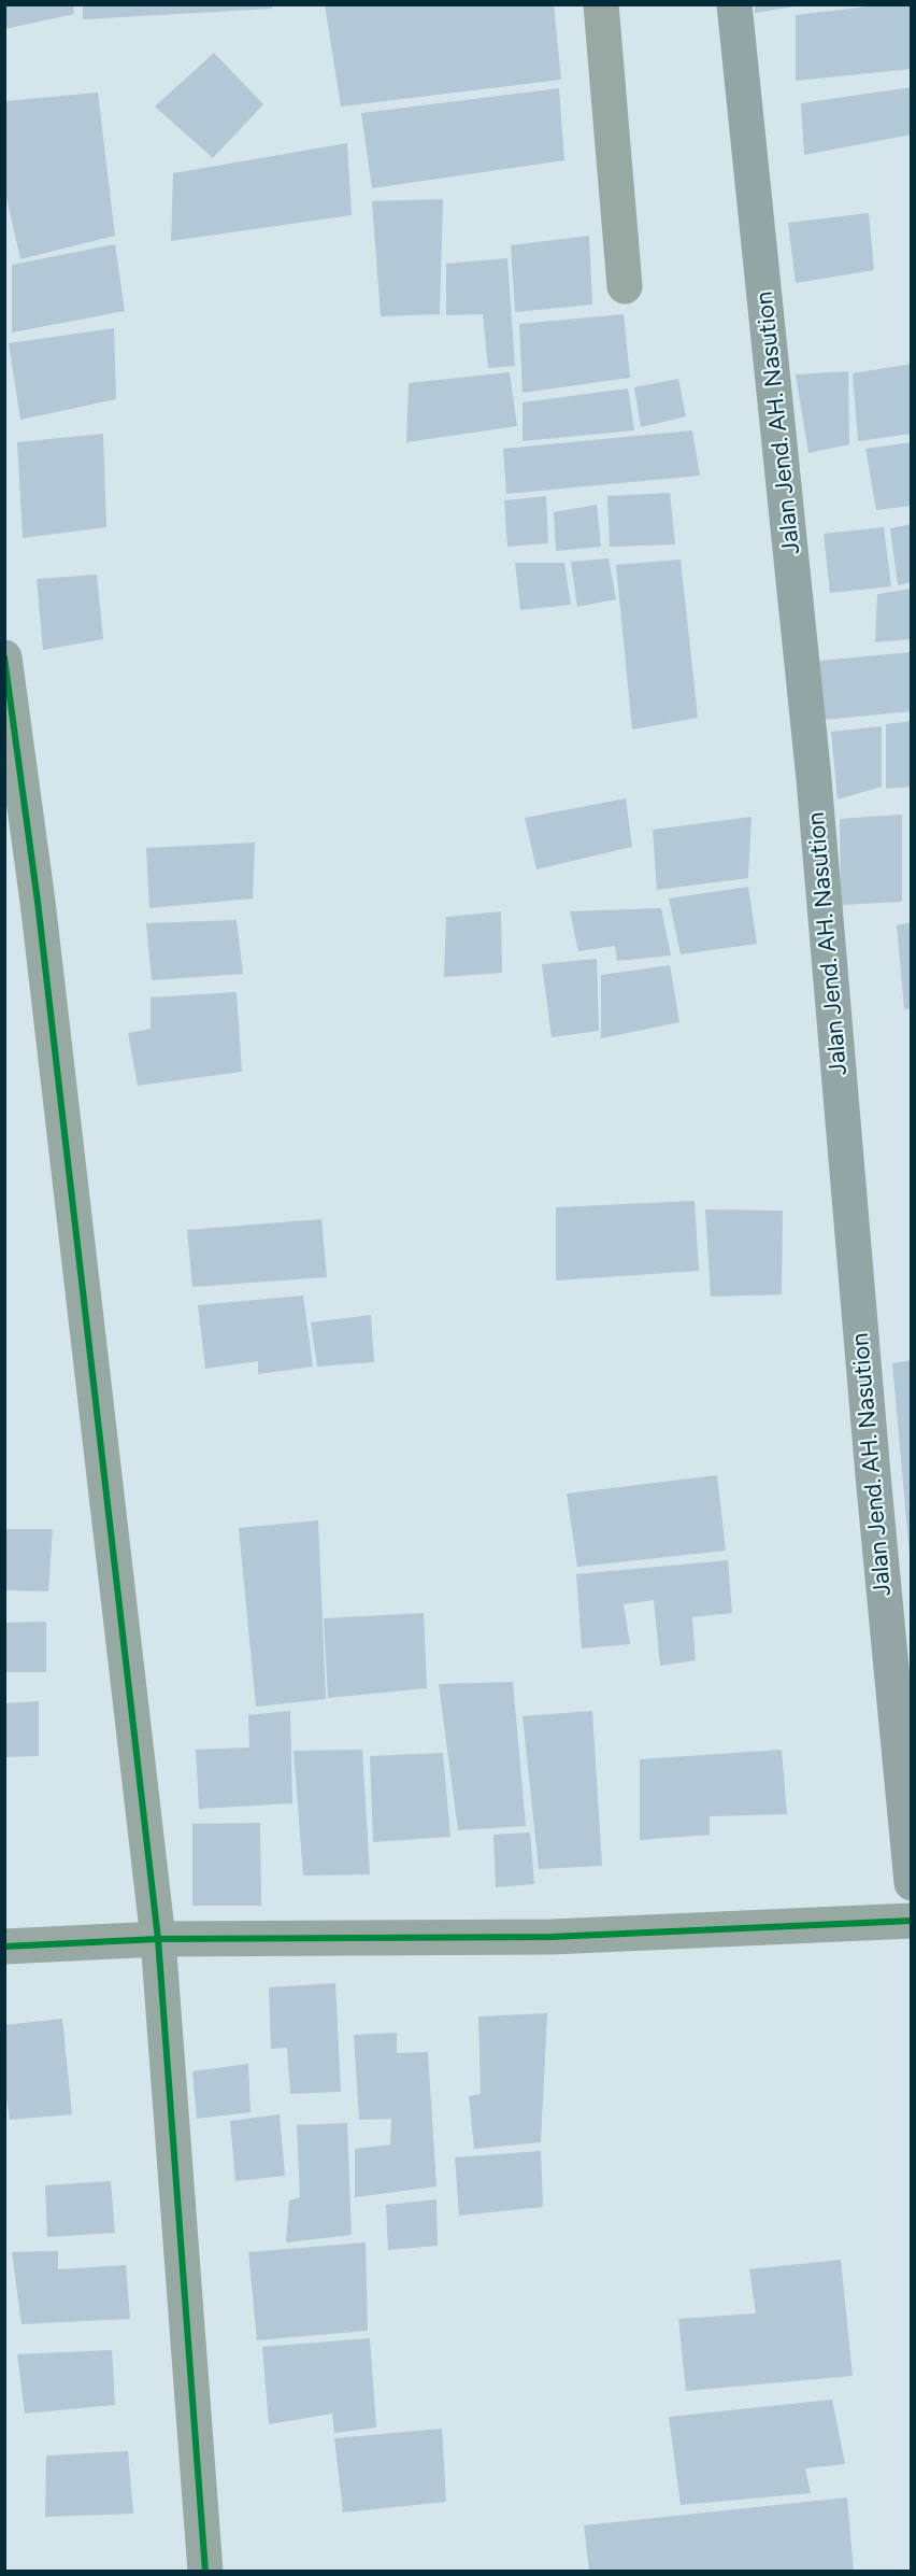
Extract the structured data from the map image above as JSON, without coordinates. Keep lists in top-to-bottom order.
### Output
{
  "streets": {
    "highway": ["Jalan Jend. AH. Nasution"]
  }
}
